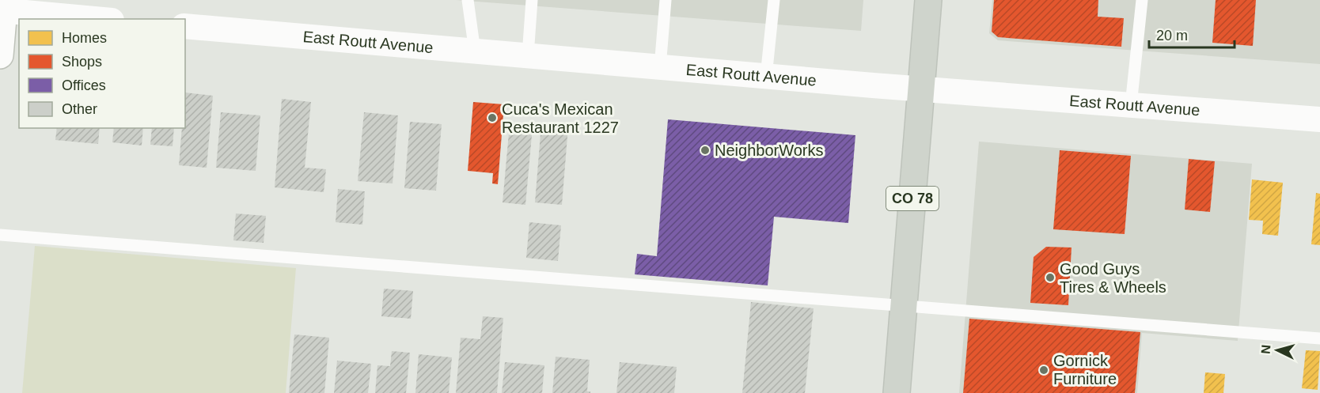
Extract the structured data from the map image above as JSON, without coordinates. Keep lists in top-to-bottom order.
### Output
{
  "streets": {
    "main road": ["CO 78"],
    "street": ["East Routt Avenue"]
  },
  "crossings": [
    ["East Routt Avenue", "CO 78"]
  ],
  "places": [
    "Cuca's Mexican Restaurant 1227",
    "NeighborWorks",
    "Good Guys Tires & Wheels",
    "Gornick Furniture"
  ],
  "legend": [
    "Homes",
    "Shops",
    "Offices",
    "Other"
  ],
  "scale_bar": "20 m",
  "north": "left"
}
